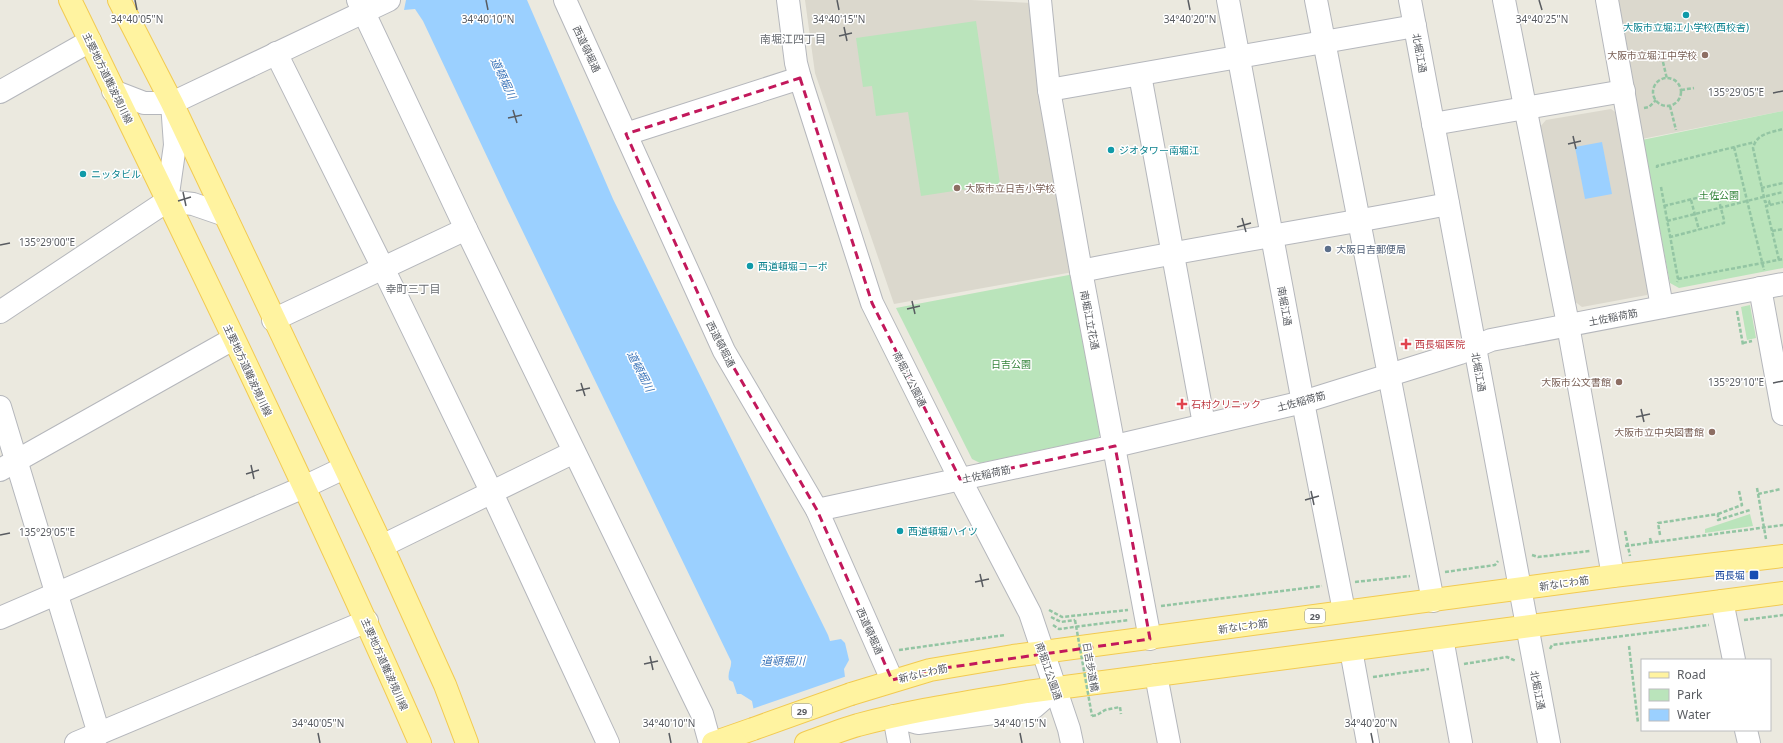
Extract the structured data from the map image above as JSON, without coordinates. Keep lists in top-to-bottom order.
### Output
{
  "streets": {
    "main road": ["主要地方道難波境川線", "新なにわ筋", "29"],
    "street": [
      "西道頓堀通",
      "北堀江通",
      "南堀江通",
      "土佐稲荷筋",
      "南堀江立花通",
      "南堀江公園通"
    ],
    "path": ["日吉歩道橋"]
  },
  "crossings": [
    ["西道頓堀通", "土佐稲荷筋"],
    ["西道頓堀通", "新なにわ筋"],
    ["北堀江通", "土佐稲荷筋"],
    ["北堀江通", "新なにわ筋"],
    ["南堀江通", "土佐稲荷筋"],
    ["南堀江通", "新なにわ筋"],
    ["土佐稲荷筋", "南堀江立花通"],
    ["土佐稲荷筋", "南堀江公園通"],
    ["南堀江立花通", "新なにわ筋"],
    ["南堀江公園通", "新なにわ筋"]
  ],
  "districts": ["南堀江四丁目", "幸町三丁目"],
  "water": ["道頓堀川"],
  "parks": ["土佐公園", "日吉公園"],
  "places": {
    "other": [
      "大阪市立堀江小学校(西校舎)",
      "大阪市立堀江中学校",
      "ジオタワー南堀江",
      "ニッタビル",
      "大阪市立日吉小学校",
      "大阪日吉郵便局",
      "西道頓堀コーポ",
      "大阪市公文書館",
      "大阪市立中央図書館",
      "西道頓堀ハイツ"
    ],
    "health": ["西長堀医院", "石村クリニック"],
    "transit": ["西長堀"]
  },
  "legend": ["Road", "Park", "Water"],
  "coordinates": [
    "34°40'05\"N",
    "34°40'10\"N",
    "34°40'15\"N",
    "34°40'20\"N",
    "34°40'25\"N",
    "135°29'05\"E",
    "135°29'00\"E",
    "135°29'10\"E"
  ]
}
